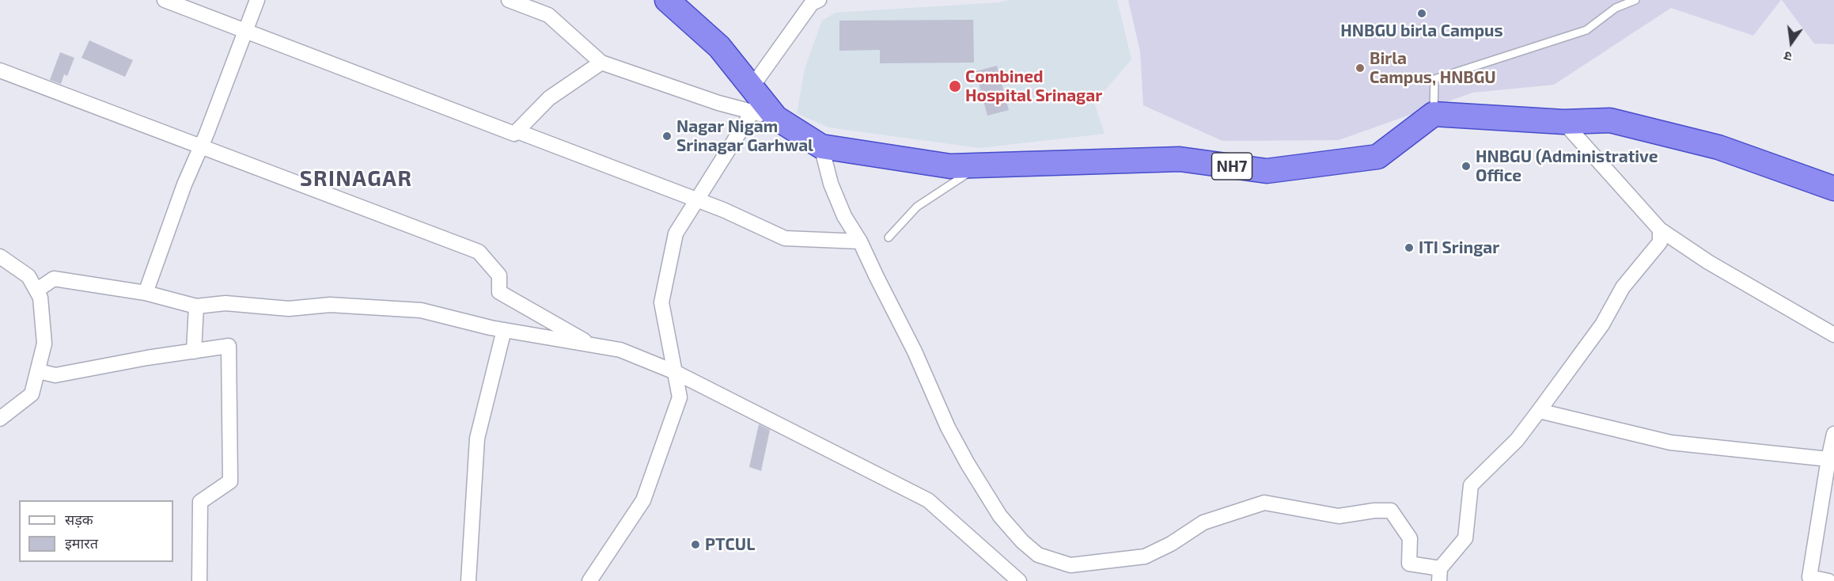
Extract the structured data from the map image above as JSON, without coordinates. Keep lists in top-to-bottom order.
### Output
{
  "streets": {
    "highway": ["NH7"]
  },
  "districts": ["SRINAGAR"],
  "places": [
    "HNBGU birla Campus",
    "Birla Campus, HNBGU",
    "Combined Hospital Srinagar",
    "Nagar Nigam Srinagar Garhwal",
    "HNBGU (Administrative Office",
    "ITI Sringar",
    "PTCUL"
  ],
  "legend": ["सड़क", "इमारत"],
  "north": "bottom"
}
